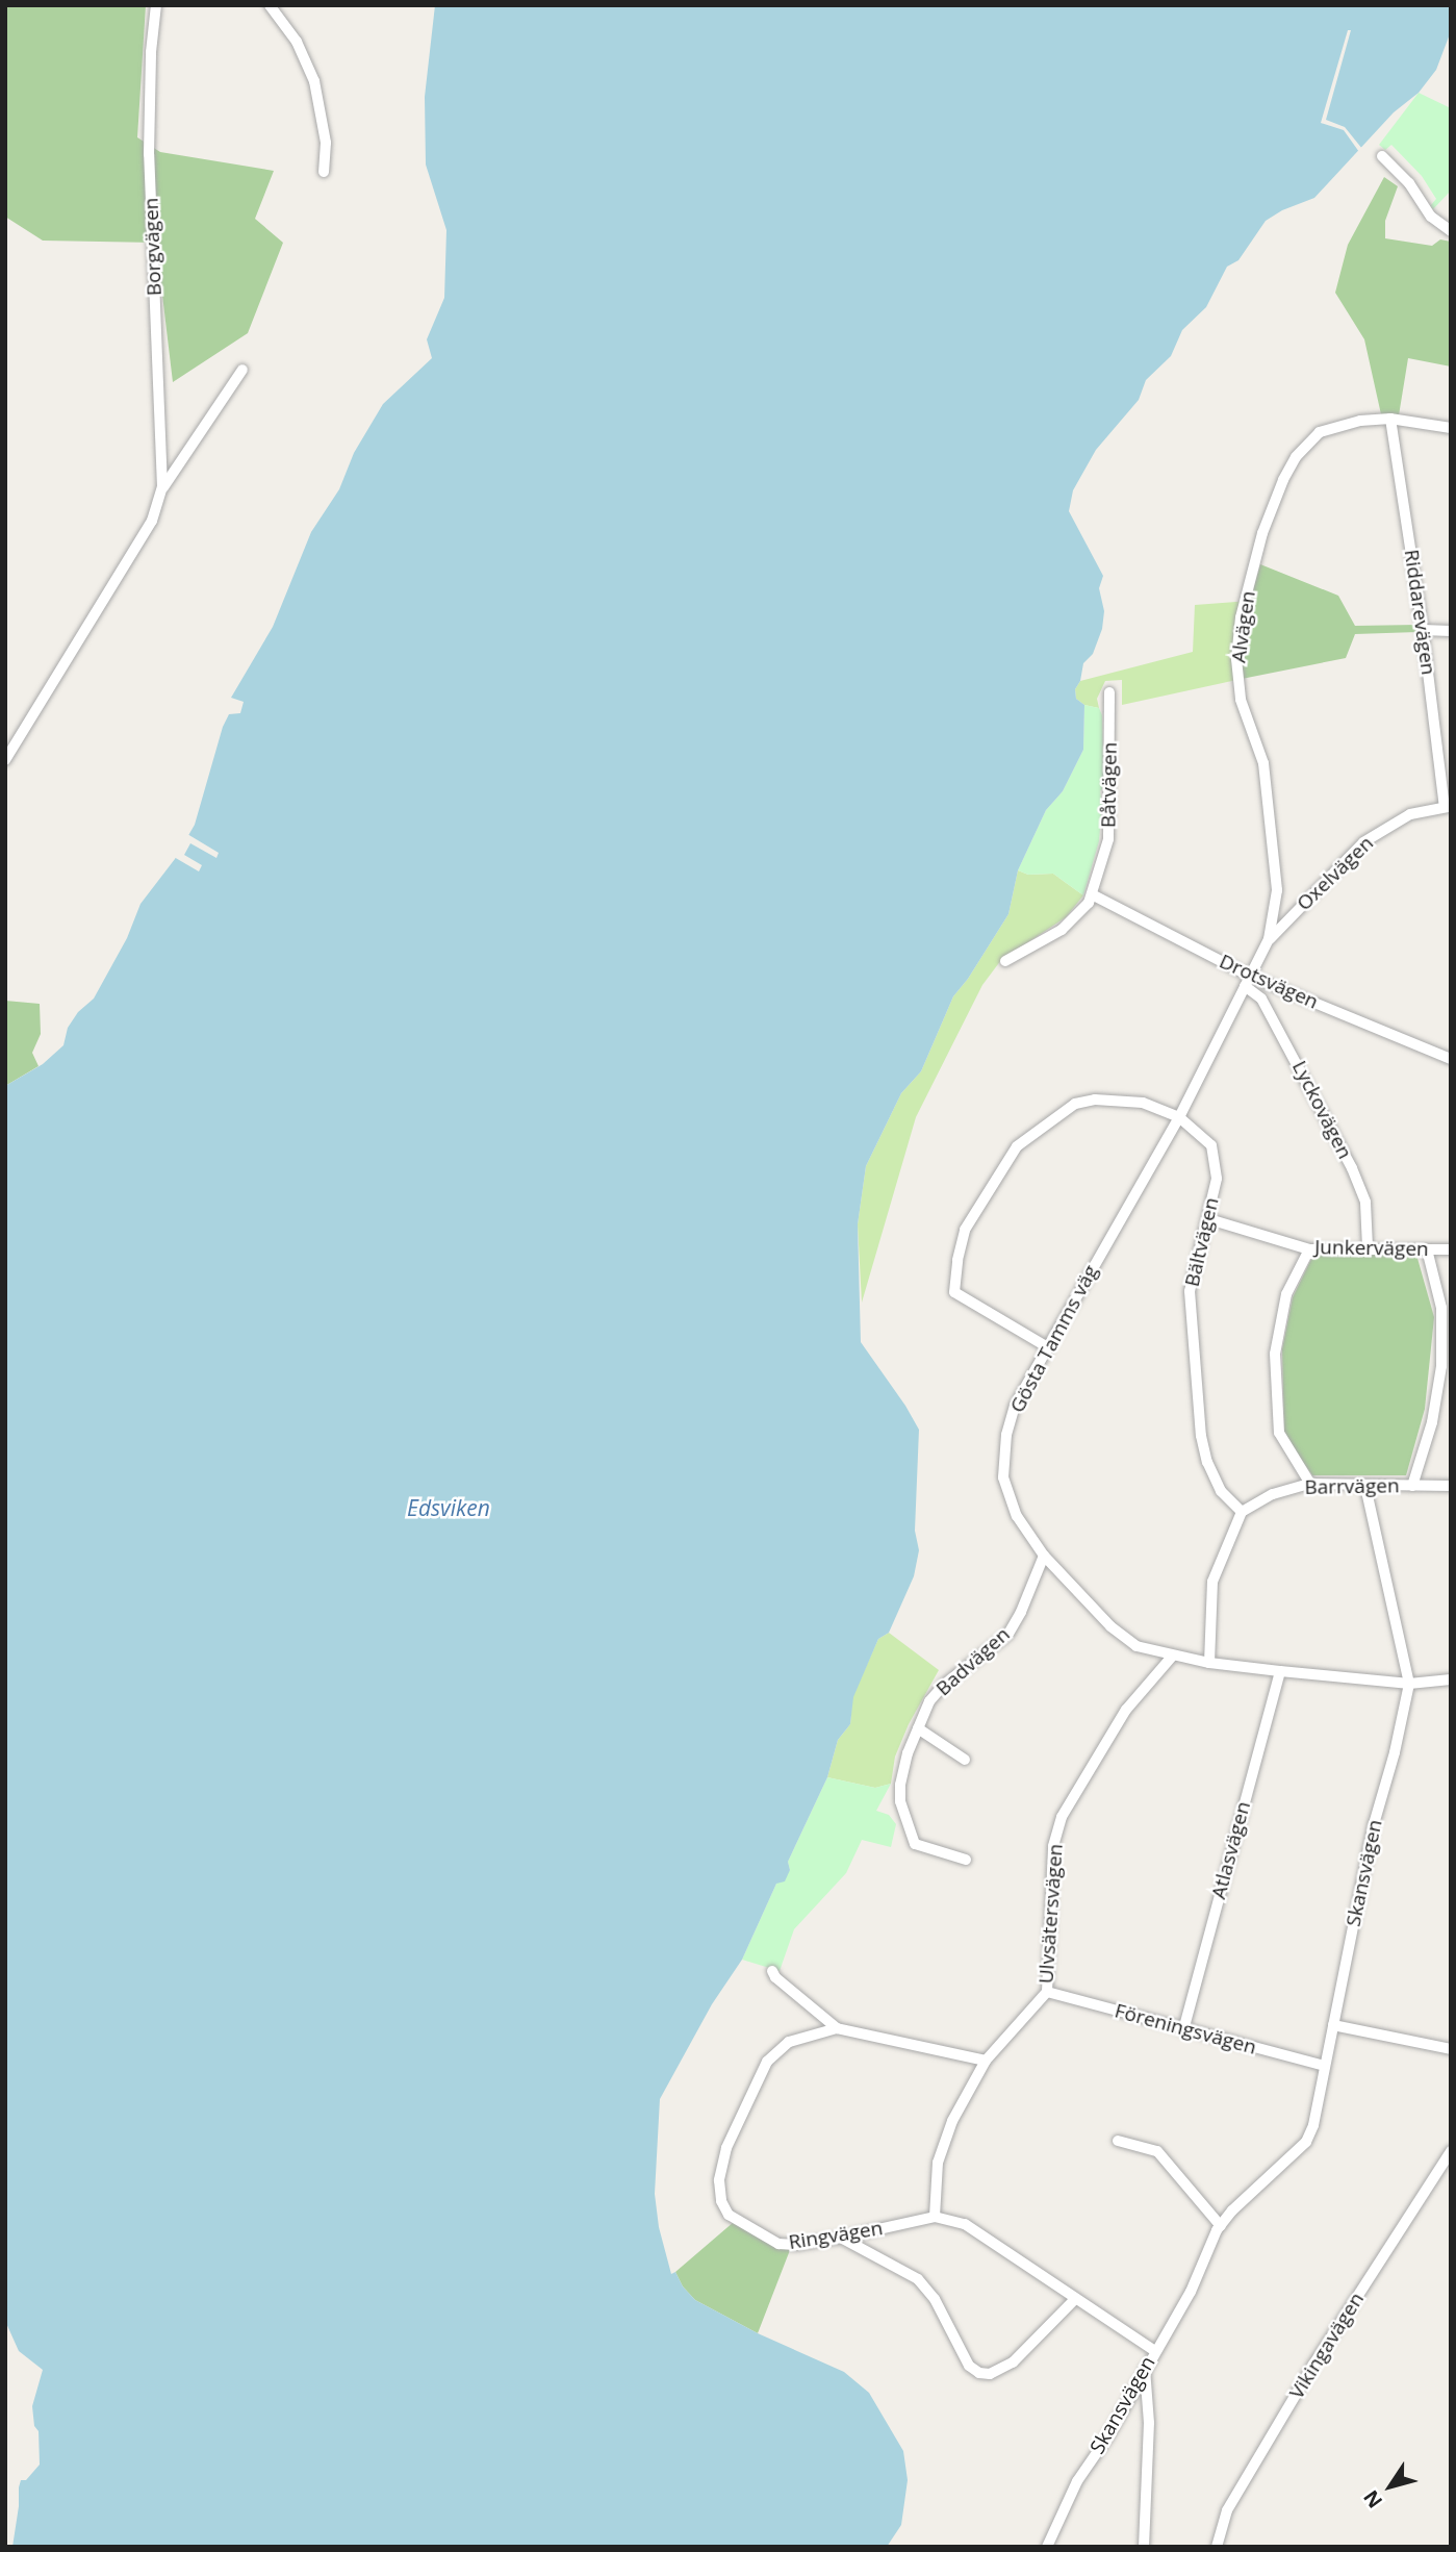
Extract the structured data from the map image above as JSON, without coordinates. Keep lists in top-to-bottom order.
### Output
{
  "streets": {
    "street": [
      "Borgvägen",
      "Riddarevägen",
      "Alvägen",
      "Båtvägen",
      "Oxelvägen",
      "Drotsvägen",
      "Lyckovägen",
      "Bältvägen",
      "Junkervägen",
      "Gösta Tamms väg",
      "Barrvägen",
      "Badvägen",
      "Atlasvägen",
      "Skansvägen",
      "Ulvsätersvägen",
      "Föreningsvägen",
      "Ringvägen",
      "Vikingavägen"
    ]
  },
  "crossings": [
    ["Riddarevägen", "Alvägen"],
    ["Riddarevägen", "Oxelvägen"],
    ["Alvägen", "Oxelvägen"],
    ["Alvägen", "Drotsvägen"],
    ["Alvägen", "Gösta Tamms väg"],
    ["Båtvägen", "Drotsvägen"],
    ["Drotsvägen", "Gösta Tamms väg"],
    ["Lyckovägen", "Junkervägen"],
    ["Lyckovägen", "Gösta Tamms väg"],
    ["Lyckovägen", "Barrvägen"],
    ["Lyckovägen", "Skansvägen"],
    ["Bältvägen", "Junkervägen"],
    ["Bältvägen", "Gösta Tamms väg"],
    ["Bältvägen", "Barrvägen"],
    ["Junkervägen", "Barrvägen"],
    ["Junkervägen", "Skansvägen"],
    ["Gösta Tamms väg", "Badvägen"],
    ["Gösta Tamms väg", "Atlasvägen"],
    ["Gösta Tamms väg", "Skansvägen"],
    ["Gösta Tamms väg", "Ulvsätersvägen"],
    ["Barrvägen", "Skansvägen"],
    ["Atlasvägen", "Föreningsvägen"],
    ["Skansvägen", "Föreningsvägen"],
    ["Skansvägen", "Ringvägen"],
    ["Ulvsätersvägen", "Föreningsvägen"],
    ["Ulvsätersvägen", "Ringvägen"]
  ],
  "water": ["Edsviken"],
  "north": "bottom left"
}
